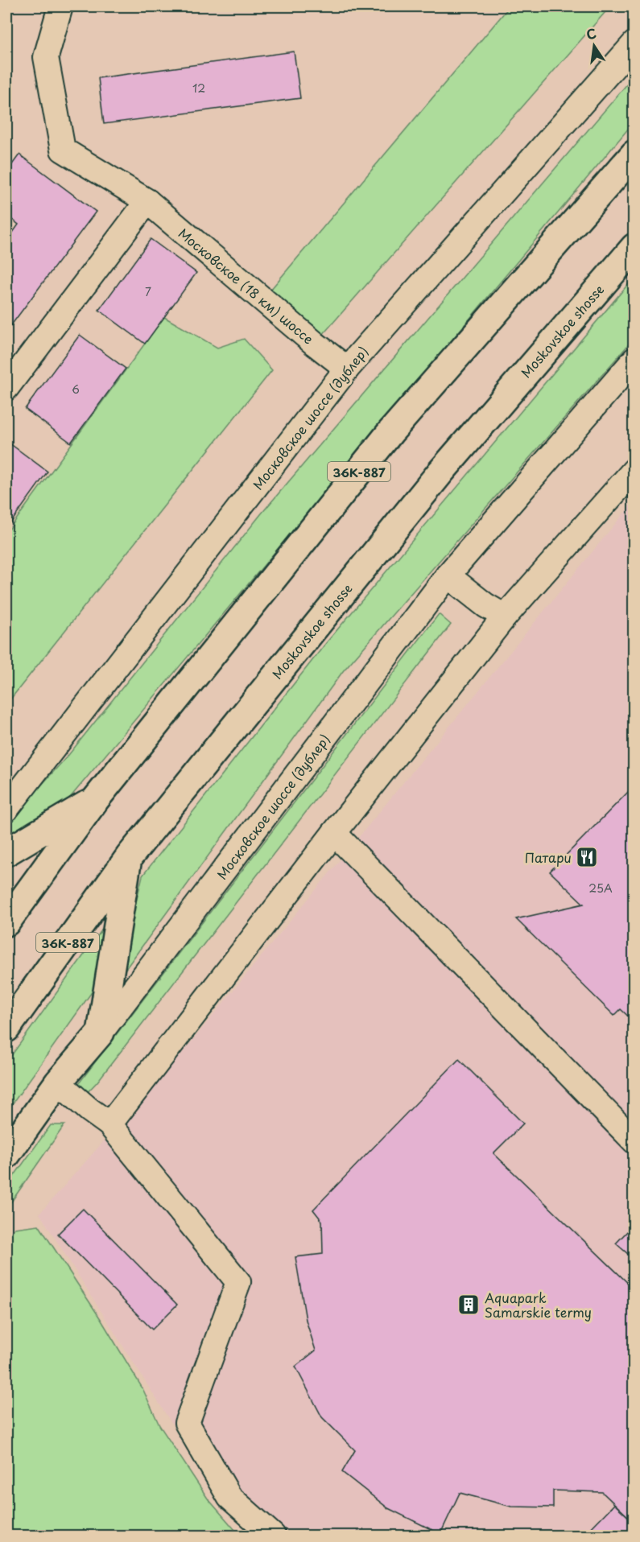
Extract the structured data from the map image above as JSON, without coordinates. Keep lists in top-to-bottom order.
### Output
{
  "streets": {
    "main road": ["Moskovskoe shosse", "36К-887"],
    "street": ["Московское (18 км) шоссе", "Московское шоссе (дублер)"]
  },
  "crossings": [
    ["Московское (18 км) шоссе", "Московское шоссе (дублер)"]
  ],
  "places": {
    "restaurant": ["Патари"],
    "building": ["Aquapark Samarskie termy"]
  },
  "house_numbers": [
    "12",
    "7",
    "6",
    "25А"
  ],
  "north": "top"
}
